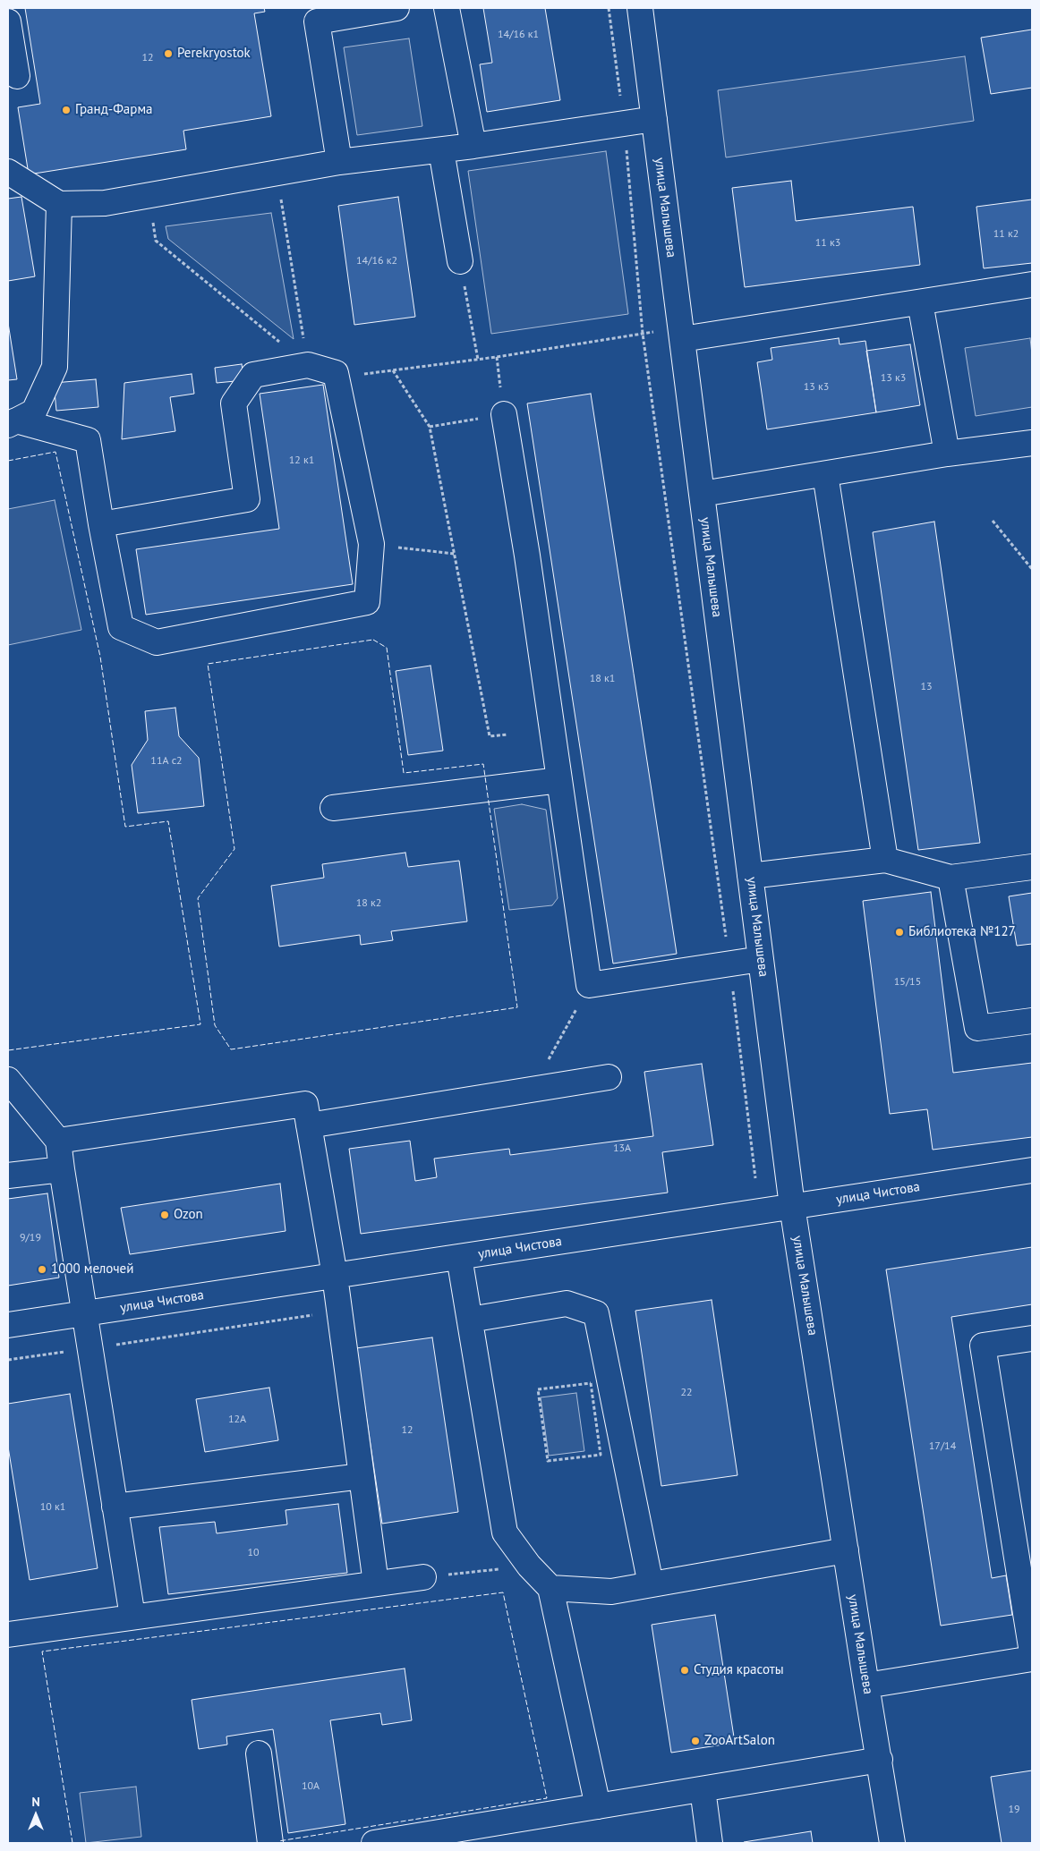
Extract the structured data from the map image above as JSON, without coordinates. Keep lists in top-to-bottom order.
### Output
{
  "streets": {
    "street": ["улица Малышева", "улица Чистова"]
  },
  "crossings": [
    ["улица Малышева", "улица Чистова"]
  ],
  "places": [
    "Perekryostok",
    "Гранд-Фарма",
    "Библиотека №127",
    "Ozon",
    "1000 мелочей",
    "Студия красоты",
    "ZooArtSalon"
  ],
  "house_numbers": [
    "14/16 к1",
    "12",
    "11 к2",
    "11 к3",
    "14/16 к2",
    "13 к3",
    "13 к3",
    "12 к1",
    "18 к1",
    "13",
    "11А с2",
    "18 к2",
    "15/15",
    "13А",
    "9/19",
    "22",
    "12А",
    "12",
    "17/14",
    "10 к1",
    "10",
    "10А",
    "19"
  ],
  "north": "top"
}
